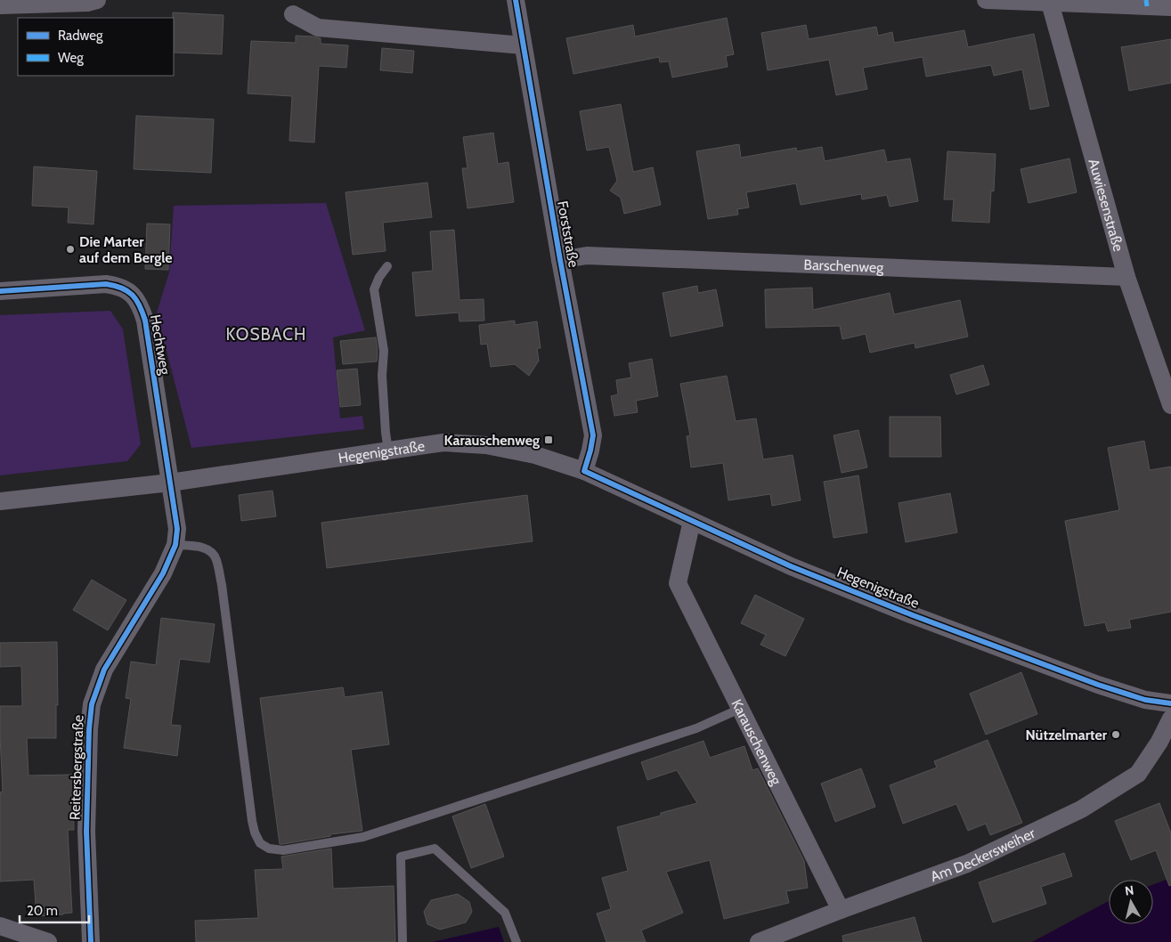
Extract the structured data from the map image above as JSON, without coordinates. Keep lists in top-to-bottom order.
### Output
{
  "streets": {
    "street": [
      "Auwiesenstraße",
      "Forststraße",
      "Barschenweg",
      "Hechtweg",
      "Hegenigstraße",
      "Karauschenweg",
      "Reitersbergstraße",
      "Am Deckersweiher"
    ]
  },
  "crossings": [
    ["Auwiesenstraße", "Barschenweg"],
    ["Forststraße", "Barschenweg"],
    ["Forststraße", "Hegenigstraße"],
    ["Hechtweg", "Hegenigstraße"],
    ["Hechtweg", "Reitersbergstraße"],
    ["Hegenigstraße", "Karauschenweg"],
    ["Hegenigstraße", "Reitersbergstraße"],
    ["Karauschenweg", "Am Deckersweiher"]
  ],
  "districts": ["KOSBACH"],
  "places": {
    "other": ["Die Marter auf dem Bergle", "Nützelmarter"],
    "transit": ["Karauschenweg"]
  },
  "legend": ["Radweg", "Weg"],
  "scale_bar": "20 m",
  "north": "top"
}
